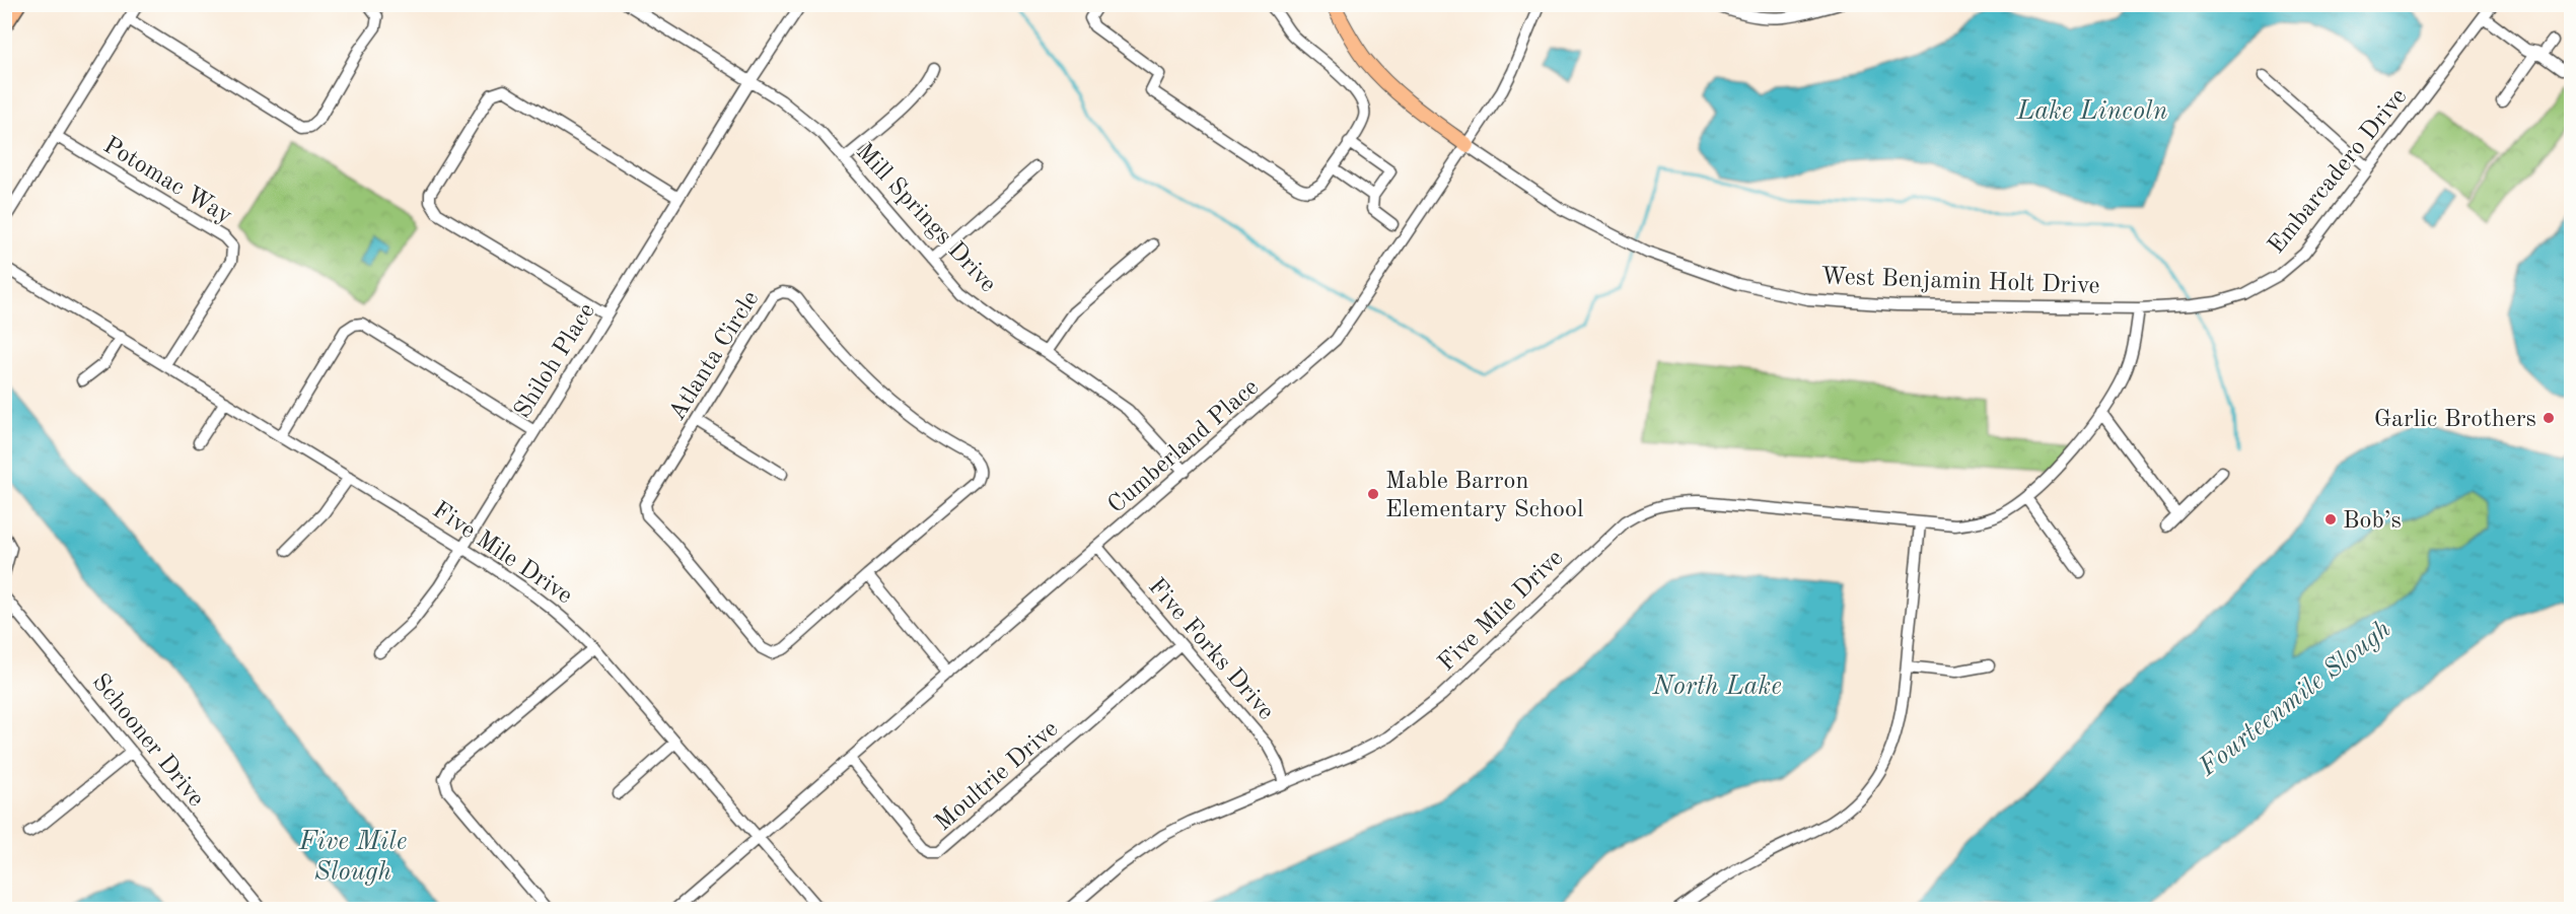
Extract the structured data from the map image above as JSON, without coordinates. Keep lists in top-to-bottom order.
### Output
{
  "streets": {
    "main road": ["West Benjamin Holt Drive"],
    "street": [
      "Embarcadero Drive",
      "Potomac Way",
      "Mill Springs Drive",
      "Atlanta Circle",
      "Shiloh Place",
      "Cumberland Place",
      "Five Mile Drive",
      "Five Forks Drive",
      "Schooner Drive",
      "Moultrie Drive"
    ]
  },
  "crossings": [
    ["Embarcadero Drive", "West Benjamin Holt Drive"],
    ["Embarcadero Drive", "Five Mile Drive"],
    ["Potomac Way", "Five Mile Drive"],
    ["Mill Springs Drive", "Shiloh Place"],
    ["Mill Springs Drive", "Cumberland Place"],
    ["West Benjamin Holt Drive", "Cumberland Place"],
    ["West Benjamin Holt Drive", "Five Mile Drive"],
    ["Shiloh Place", "Five Mile Drive"],
    ["Cumberland Place", "Five Mile Drive"],
    ["Cumberland Place", "Five Forks Drive"],
    ["Cumberland Place", "Moultrie Drive"],
    ["Five Mile Drive", "Five Forks Drive"],
    ["Five Forks Drive", "Moultrie Drive"]
  ],
  "water": [
    "Lake Lincoln",
    "North Lake",
    "Fourteenmile Slough",
    "Five Mile Slough"
  ],
  "places": ["Garlic Brothers", "Mable Barron Elementary School", "Bob’s"]
}
